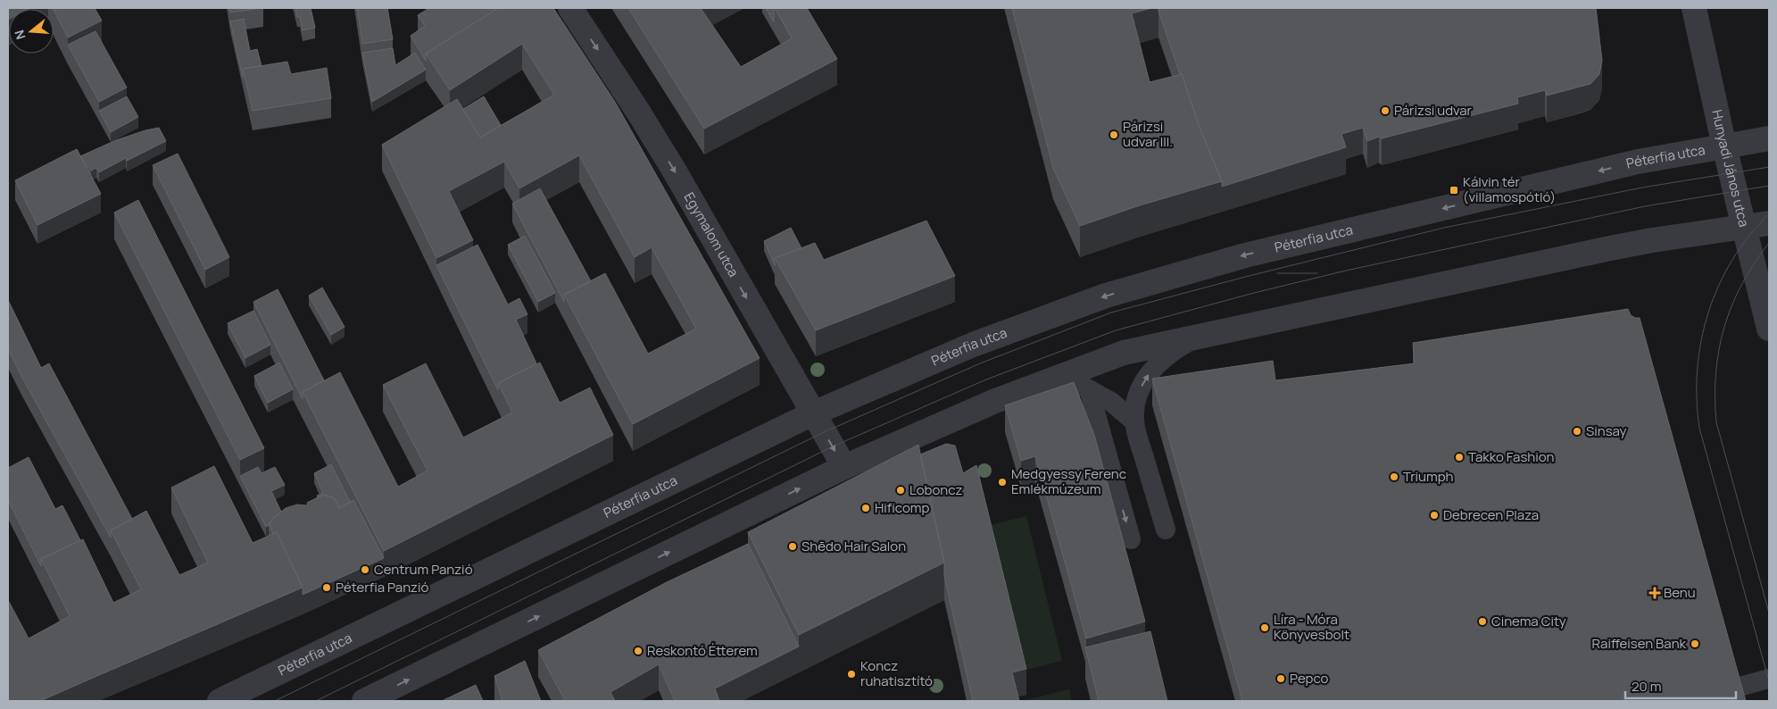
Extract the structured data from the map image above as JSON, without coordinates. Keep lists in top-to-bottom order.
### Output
{
  "streets": {
    "street": ["Péterfia utca", "Hunyadi János utca", "Egymalom utca"]
  },
  "crossings": [
    ["Péterfia utca", "Hunyadi János utca"],
    ["Péterfia utca", "Egymalom utca"]
  ],
  "one_way": ["Egymalom utca"],
  "places": {
    "other": [
      "Párizsi udvar",
      "Párizsi udvar III.",
      "Sinsay",
      "Takko Fashion",
      "Triumph",
      "Medgyessy Ferenc Emlékmúzeum",
      "Loboncz",
      "Hificomp",
      "Debrecen Plaza",
      "Shēdo Hair Salon",
      "Centrum Panzió",
      "Péterfia Panzió",
      "Cinema City",
      "Líra - Móra Könyvesbolt",
      "Raiffeisen Bank",
      "Reskontó Étterem",
      "Koncz ruhatisztító",
      "Pepco"
    ],
    "transit": ["Kálvin tér (villamospótló)"],
    "health": ["Benu"]
  },
  "scale_bar": "20 m",
  "north": "left"
}
